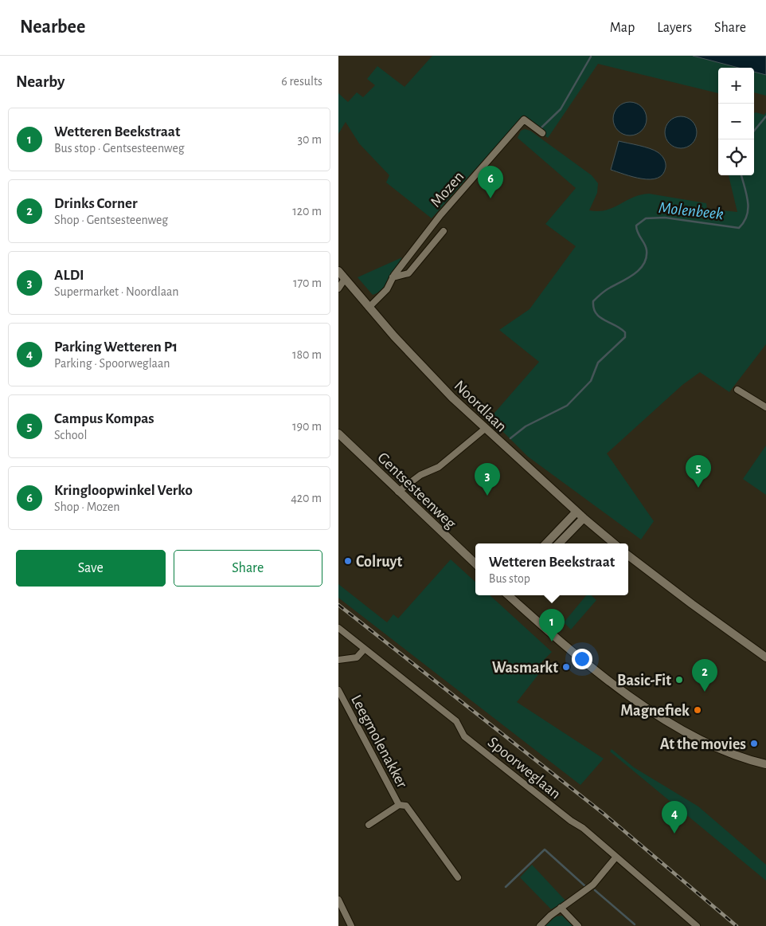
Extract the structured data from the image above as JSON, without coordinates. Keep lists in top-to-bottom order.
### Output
{
  "streets": {
    "street": [
      "Mozen",
      "Noordlaan",
      "Gentsesteenweg",
      "Leegmolenakker",
      "Spoorweglaan"
    ]
  },
  "crossings": [
    ["Mozen", "Noordlaan"]
  ],
  "water": ["Molenbeek"],
  "places": [
    "Colruyt",
    "Wasmarkt",
    "Basic-Fit",
    "Magnefiek",
    "At the movies"
  ],
  "page": {
    "header": "Nearbee",
    "nav": ["Map", "Layers", "Share"],
    "heading": ["Nearby", "6 results"],
    "map_buttons": ["+", "−"],
    "list": [
      {
        "mark": "1",
        "name": "Wetteren Beekstraat",
        "note": "Bus stop · Gentsesteenweg",
        "value": "30 m"
      },
      {
        "mark": "2",
        "name": "Drinks Corner",
        "note": "Shop · Gentsesteenweg",
        "value": "120 m"
      },
      {
        "mark": "3",
        "name": "ALDI",
        "note": "Supermarket · Noordlaan",
        "value": "170 m"
      },
      {
        "mark": "4",
        "name": "Parking Wetteren P1",
        "note": "Parking · Spoorweglaan",
        "value": "180 m"
      },
      {
        "mark": "5",
        "name": "Campus Kompas",
        "note": "School",
        "value": "190 m"
      },
      {
        "mark": "6",
        "name": "Kringloopwinkel Verko",
        "note": "Shop · Mozen",
        "value": "420 m"
      }
    ],
    "pins": [
      "6",
      "5",
      "3",
      "1",
      "2",
      "4"
    ],
    "buttons": ["Save", "Share"],
    "popup": ["Wetteren Beekstraat", "Bus stop"]
  }
}
